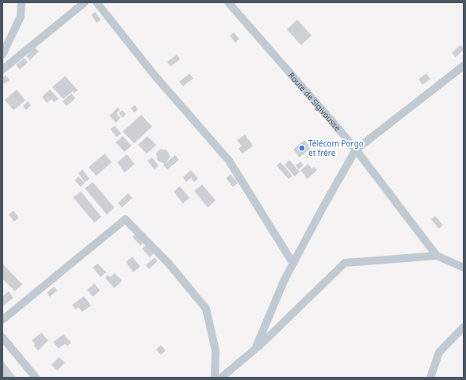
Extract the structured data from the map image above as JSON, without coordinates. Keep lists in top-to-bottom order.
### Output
{
  "streets": {
    "street": ["Route de Sigivousse"]
  },
  "places": ["Télécom Porgo et frère"]
}
